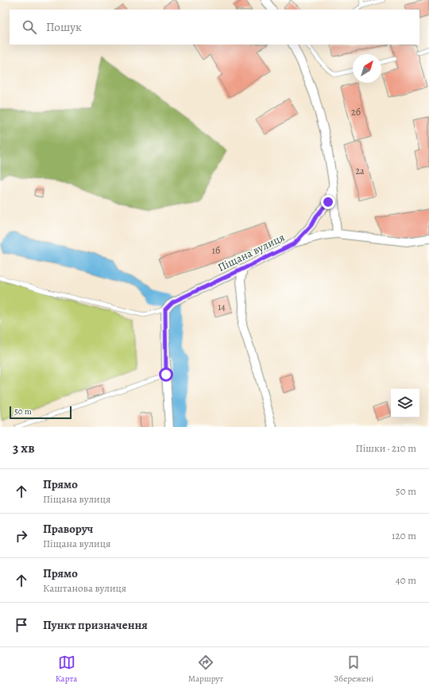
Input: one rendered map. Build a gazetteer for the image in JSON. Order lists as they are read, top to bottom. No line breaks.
{"streets":{"street":["Піщана вулиця"]},"house_numbers":["2б","2а","1б","14"],"scale_bar":"50 m","north":"top right","page":{"search":"Пошук","scale":"50 m","heading":["3 хв","Пішки · 210 m"],"list":[["Прямо","Піщана вулиця","50 m"],["Праворуч","Піщана вулиця","120 m"],["Прямо","Каштанова вулиця","40 m"],"Пункт призначення"],"nav":["Карта","Маршрут","Збережені"]}}
